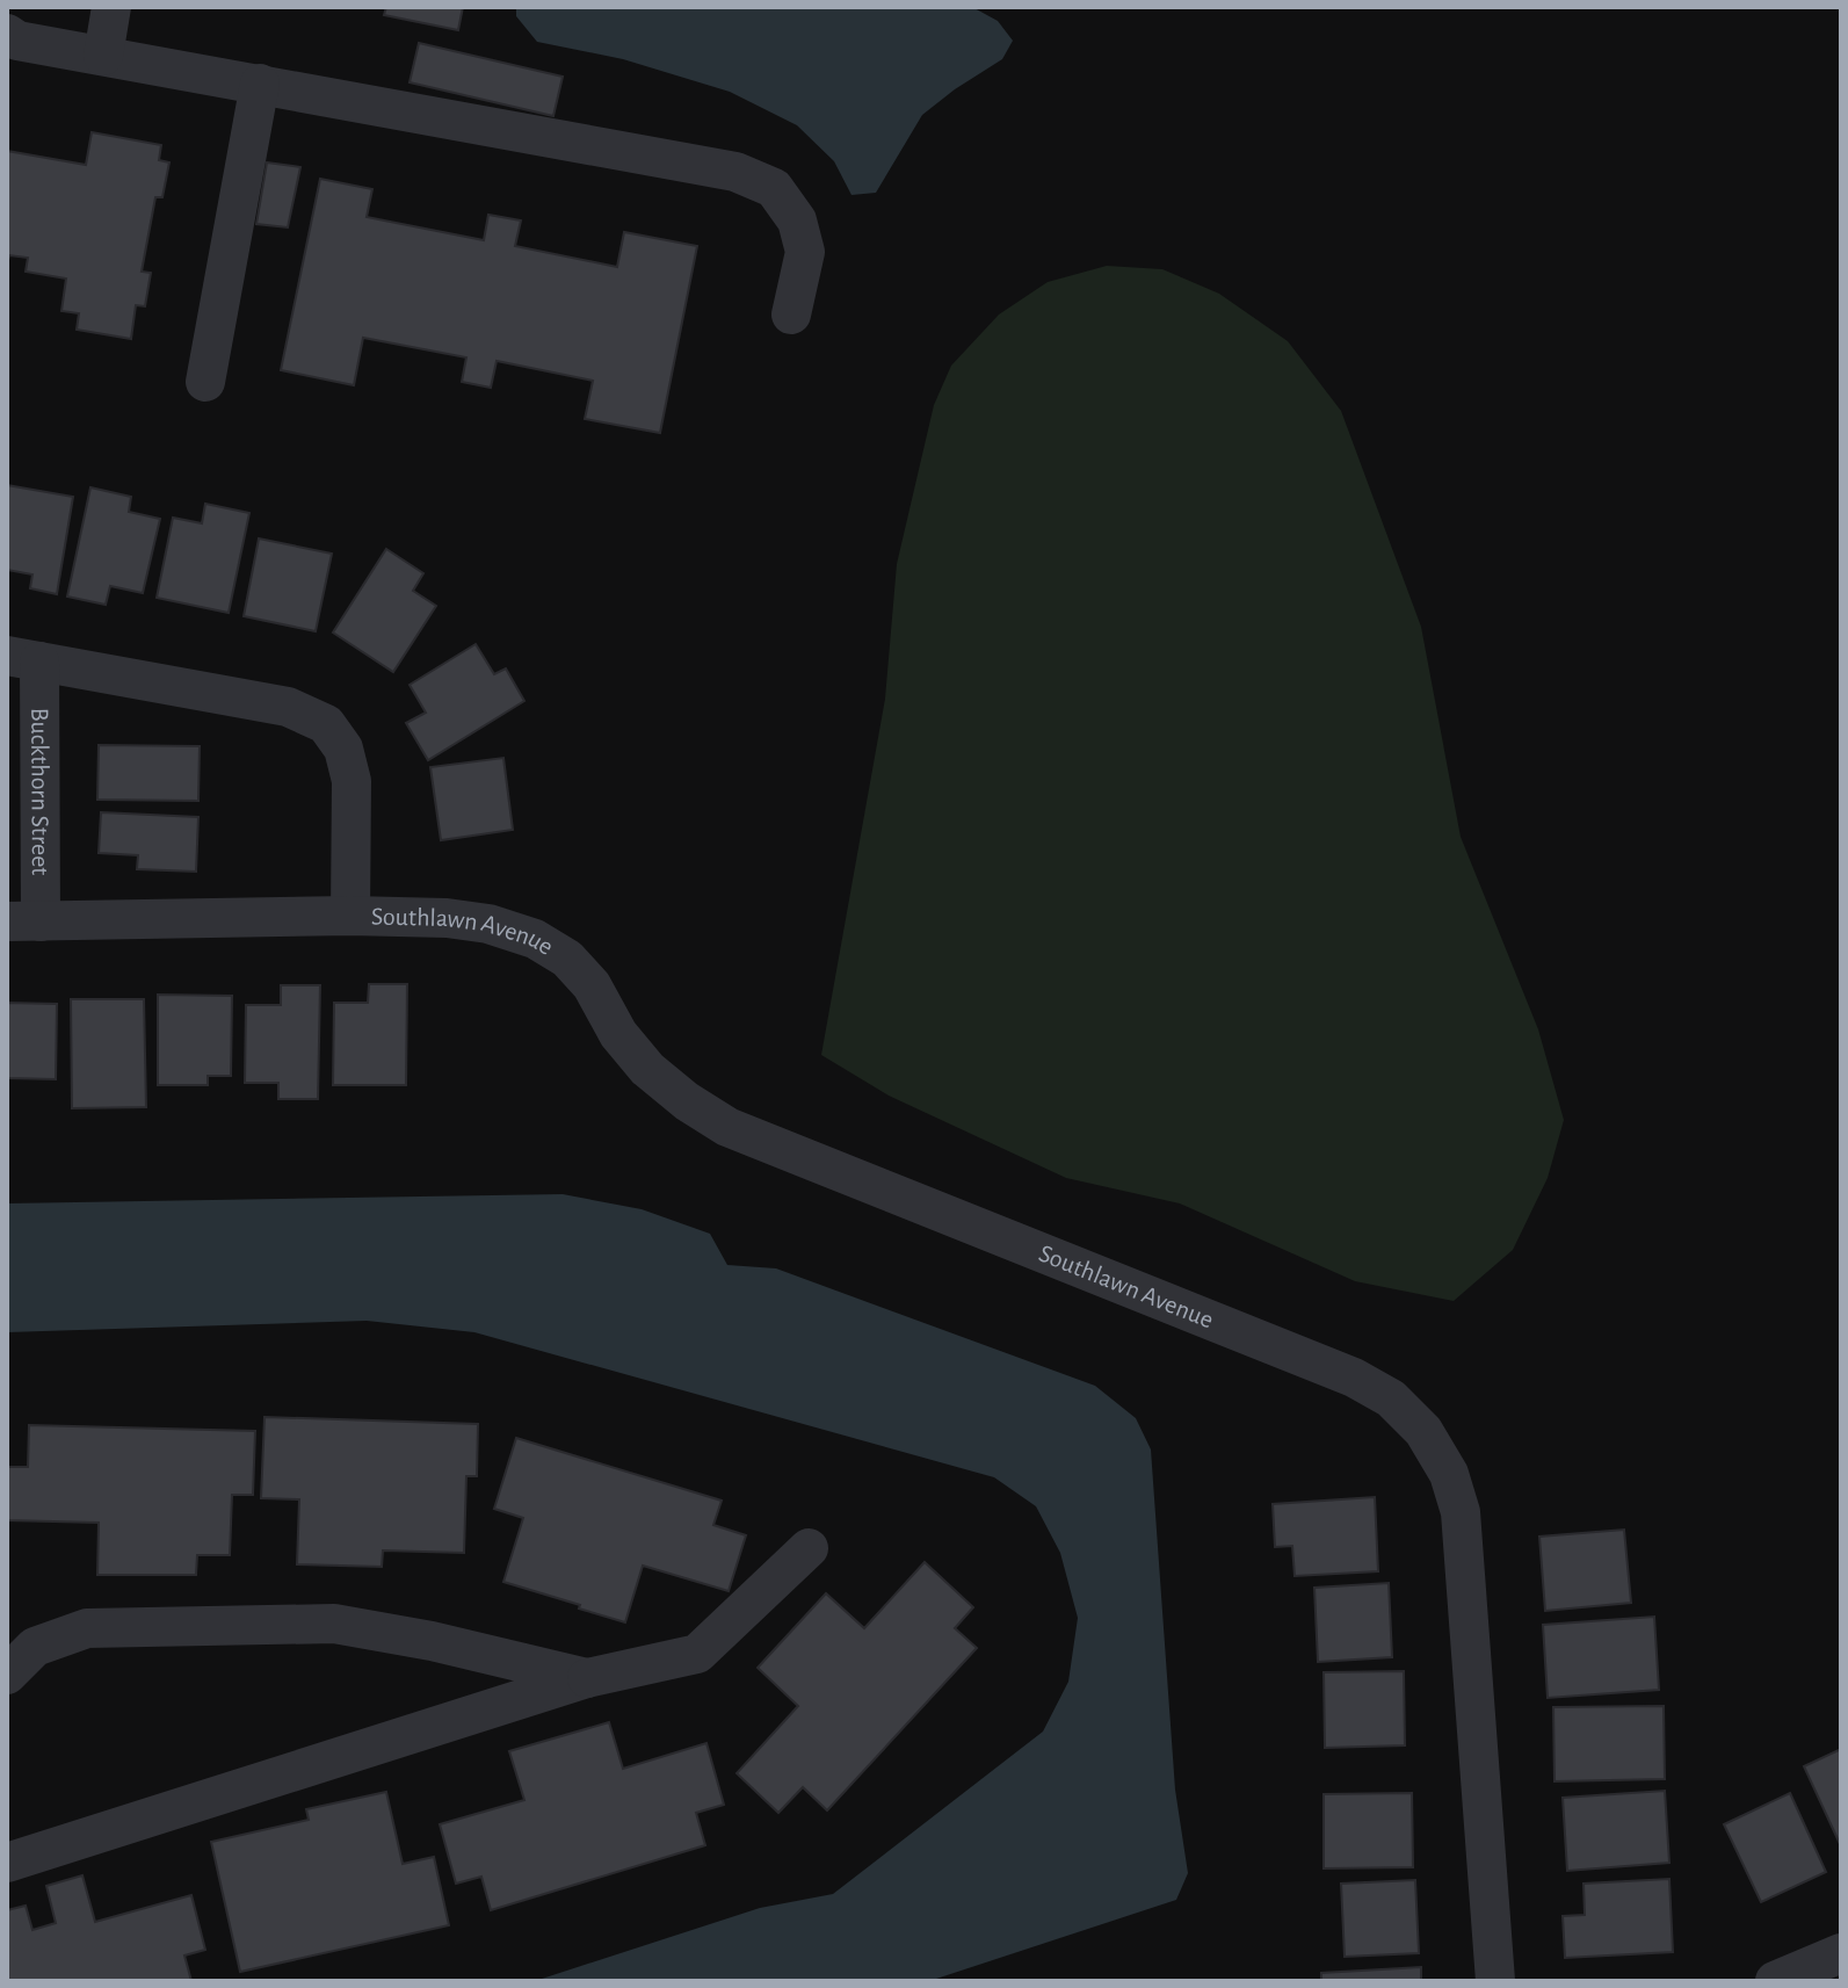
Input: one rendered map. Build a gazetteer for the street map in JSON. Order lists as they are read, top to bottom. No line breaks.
{"streets":{"street":["Buckthorn Street","Southlawn Avenue"]},"crossings":[["Buckthorn Street","Southlawn Avenue"]]}
